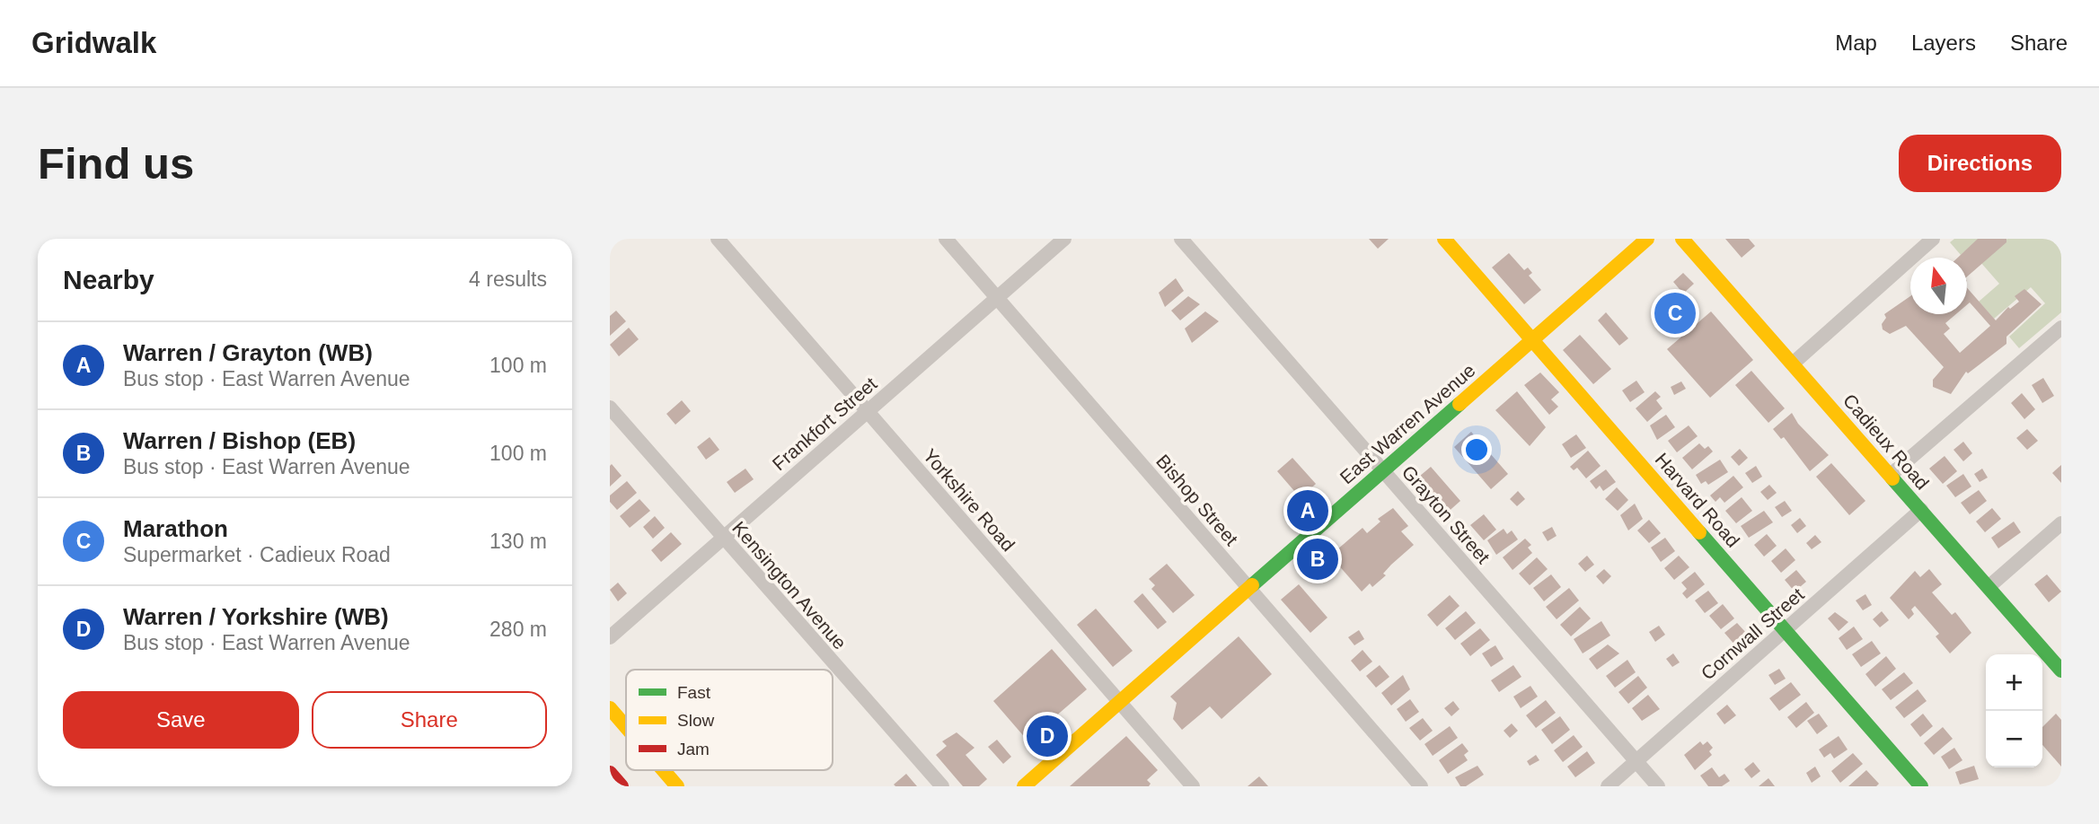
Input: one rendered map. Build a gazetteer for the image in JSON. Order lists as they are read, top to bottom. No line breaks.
{"streets":{"street":["Frankfort Street","East Warren Avenue","Cadieux Road","Yorkshire Road","Bishop Street","Harvard Road","Grayton Street","Kensington Avenue","Cornwall Street"]},"crossings":[["Frankfort Street","Yorkshire Road"],["Frankfort Street","Bishop Street"],["Frankfort Street","Kensington Avenue"],["East Warren Avenue","Yorkshire Road"],["East Warren Avenue","Bishop Street"],["East Warren Avenue","Harvard Road"],["East Warren Avenue","Grayton Street"],["Cadieux Road","Cornwall Street"],["Harvard Road","Cornwall Street"],["Grayton Street","Cornwall Street"]],"legend":["Fast","Slow","Jam"],"north":"top","page":{"header":"Gridwalk","nav":["Map","Layers","Share"],"buttons":["Directions",["Save","Share"]],"title":"Find us","heading":["Nearby","4 results"],"pins":["C","A","B","D"],"list":[{"mark":"A","name":"Warren / Grayton (WB)","note":"Bus stop · East Warren Avenue","value":"100 m"},{"mark":"B","name":"Warren / Bishop (EB)","note":"Bus stop · East Warren Avenue","value":"100 m"},{"mark":"C","name":"Marathon","note":"Supermarket · Cadieux Road","value":"130 m"},{"mark":"D","name":"Warren / Yorkshire (WB)","note":"Bus stop · East Warren Avenue","value":"280 m"}],"map_buttons":["+","−"]}}
